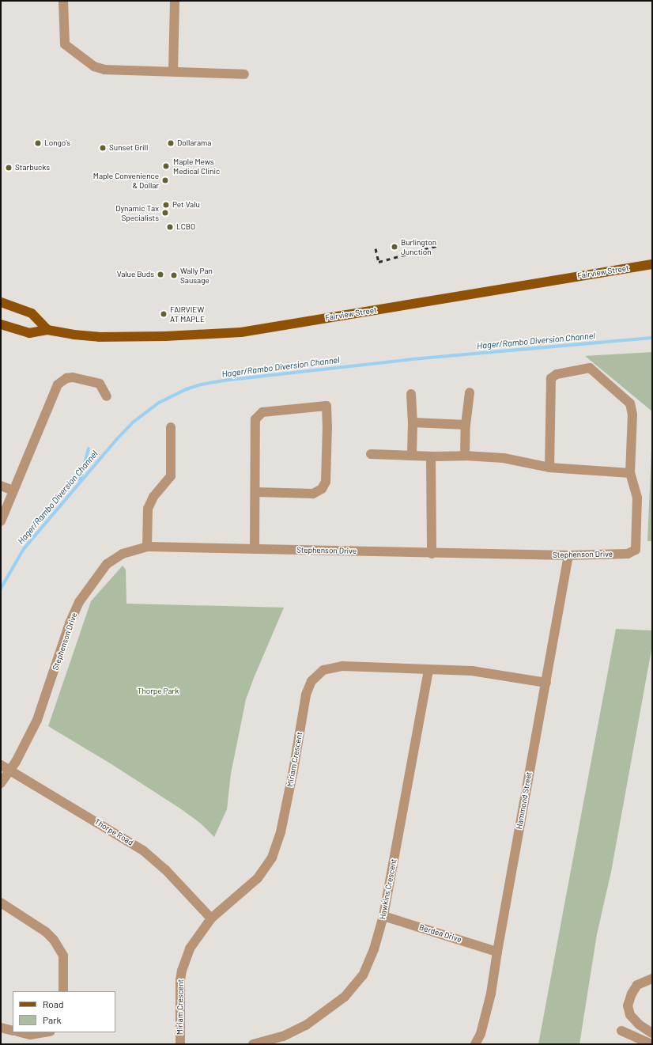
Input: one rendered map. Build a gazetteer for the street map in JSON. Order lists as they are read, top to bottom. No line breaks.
{"streets":{"main road":["Fairview Street"],"street":["Stephenson Drive","Miriam Crescent","Hammond Street","Thorpe Road","Hawkins Crescent","Berdea Drive"]},"crossings":[["Stephenson Drive","Hammond Street"],["Stephenson Drive","Thorpe Road"],["Miriam Crescent","Hammond Street"],["Miriam Crescent","Thorpe Road"],["Miriam Crescent","Hawkins Crescent"],["Hammond Street","Berdea Drive"],["Hawkins Crescent","Berdea Drive"]],"water":["Hager/Rambo Diversion Channel"],"parks":["Thorpe Park"],"places":["Longo's","Dollarama","Sunset Grill","Maple Mews Medical Clinic","Starbucks","Maple Convenience & Dollar","Pet Valu","Dynamic Tax Specialists","LCBO","Burlington Junction","Value Buds","Wally Pan Sausage","FAIRVIEW AT MAPLE"],"legend":["Road","Park"]}
